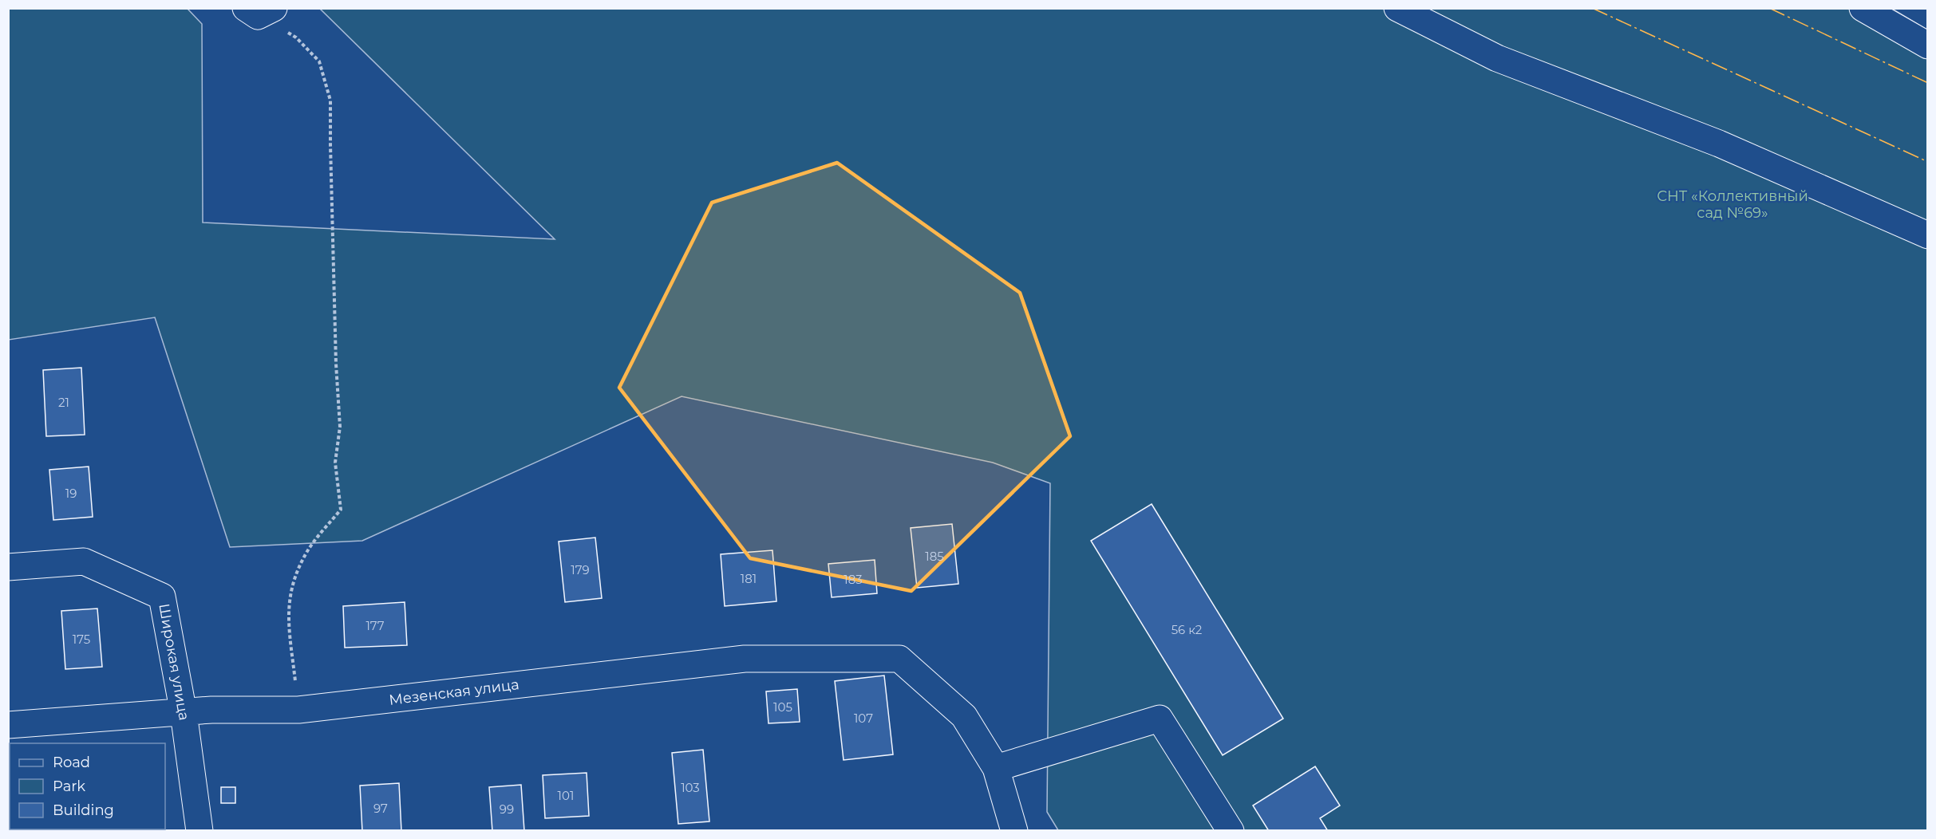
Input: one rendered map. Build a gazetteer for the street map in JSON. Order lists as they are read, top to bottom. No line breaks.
{"streets":{"street":["Широкая улица","Мезенская улица"]},"crossings":[["Широкая улица","Мезенская улица"]],"parks":["СНТ «Коллективный сад №69»"],"house_numbers":["21","19","185","179","181","183","177","56 к2","175","105","107","103","101","97","99"],"legend":["Road","Park","Building"]}
